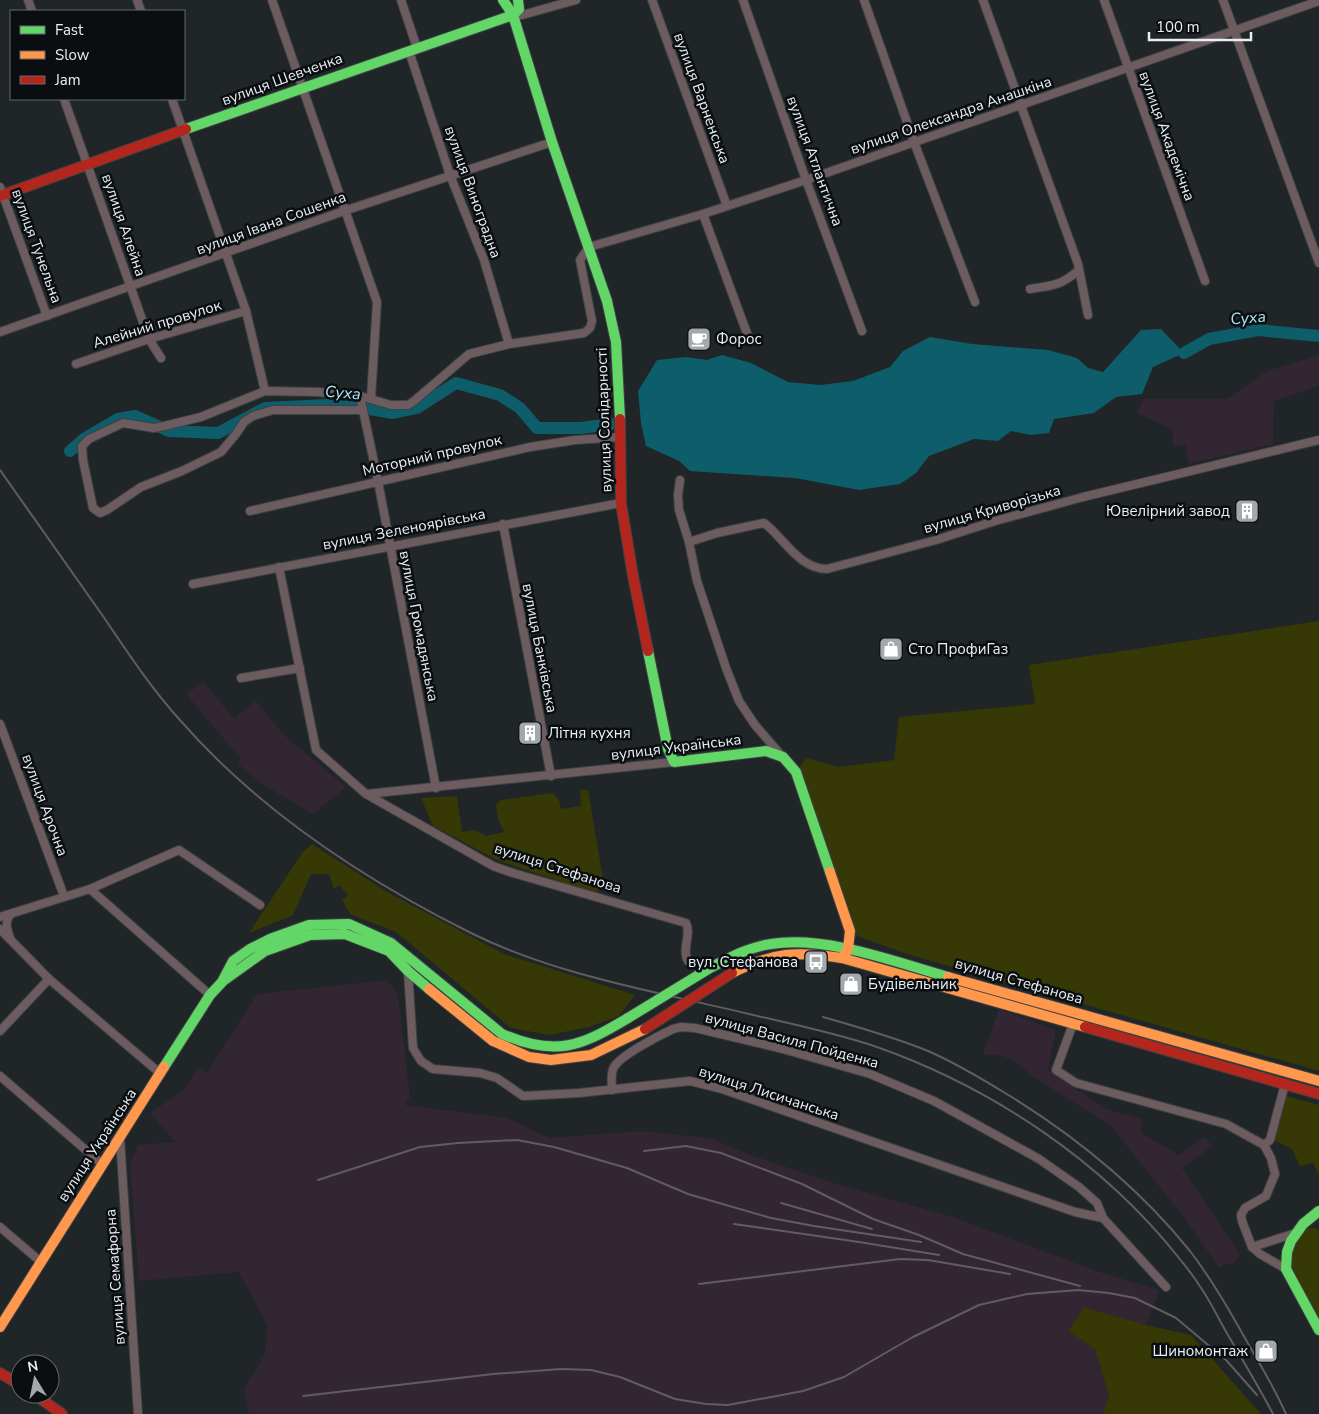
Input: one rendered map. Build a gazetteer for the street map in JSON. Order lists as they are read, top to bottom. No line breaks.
{"streets":{"main road":["вулиця Шевченка","вулиця Солідарності","вулиця Українська","вулиця Стефанова"],"street":["вулиця Варненська","вулиця Олександра Анашкіна","вулиця Академічна","вулиця Атлантична","вулиця Виноградна","вулиця Івана Сошенка","вулиця Алейна","вулиця Тунельна","Алейний провулок","Моторний провулок","вулиця Криворізька","вулиця Зеленоярівська","вулиця Громадянська","вулиця Банківська","вулиця Арочна","вулиця Василя Пойденка","вулиця Лисичанська","вулиця Семафорна"]},"crossings":[["вулиця Шевченка","вулиця Виноградна"],["вулиця Шевченка","вулиця Алейна"],["вулиця Шевченка","вулиця Тунельна"],["вулиця Шевченка","вулиця Солідарності"],["вулиця Варненська","вулиця Олександра Анашкіна"],["вулиця Олександра Анашкіна","вулиця Академічна"],["вулиця Олександра Анашкіна","вулиця Атлантична"],["вулиця Олександра Анашкіна","вулиця Солідарності"],["вулиця Виноградна","вулиця Івана Сошенка"],["вулиця Івана Сошенка","вулиця Алейна"],["вулиця Івана Сошенка","вулиця Тунельна"],["вулиця Івана Сошенка","вулиця Солідарності"],["вулиця Алейна","Алейний провулок"],["вулиця Солідарності","Моторний провулок"],["вулиця Солідарності","вулиця Зеленоярівська"],["вулиця Солідарності","вулиця Українська"],["Моторний провулок","вулиця Громадянська"],["вулиця Зеленоярівська","вулиця Громадянська"],["вулиця Зеленоярівська","вулиця Банківська"],["вулиця Громадянська","вулиця Українська"],["вулиця Банківська","вулиця Українська"],["вулиця Українська","вулиця Стефанова"],["вулиця Українська","вулиця Лисичанська"],["вулиця Українська","вулиця Семафорна"],["вулиця Василя Пойденка","вулиця Лисичанська"]],"water":["Суха"],"places":{"cafe":["Форос"],"building":["Ювелірний завод","Літня кухня"],"shop":["Сто ПрофиГаз","Будівельник","Шиномонтаж"],"bus stop":["вул. Стефанова"]},"legend":["Fast","Slow","Jam"],"scale_bar":"100 m","north":"top"}
